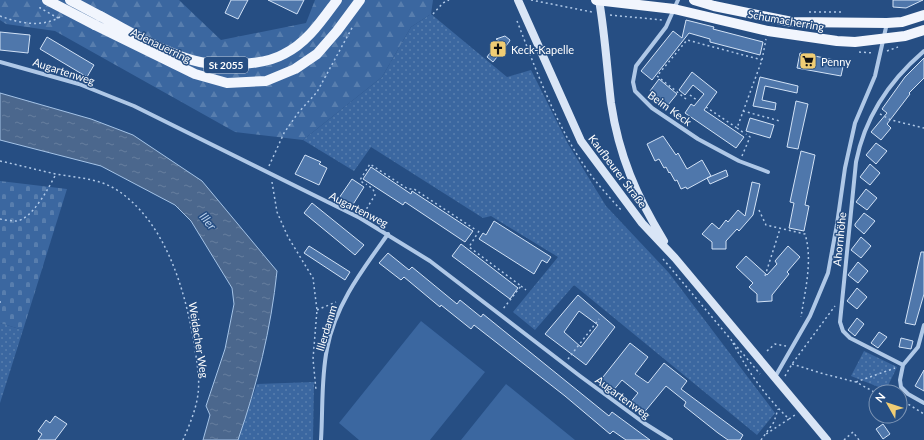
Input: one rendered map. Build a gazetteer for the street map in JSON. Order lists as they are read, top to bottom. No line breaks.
{"streets":{"main road":["Schumacherring","Adenauerring","St 2055"],"street":["Augartenweg","Beim Keck","Kaufbeurer Straße","Ahornhöhe","Illerdamm"],"path":["Weidacher Weg"]},"crossings":[["Schumacherring","Beim Keck"],["Schumacherring","Kaufbeurer Straße"],["Augartenweg","Illerdamm"]],"water":["Iller"],"places":{"church":["Keck-Kapelle"],"supermarket":["Penny"]},"north":"top left"}
